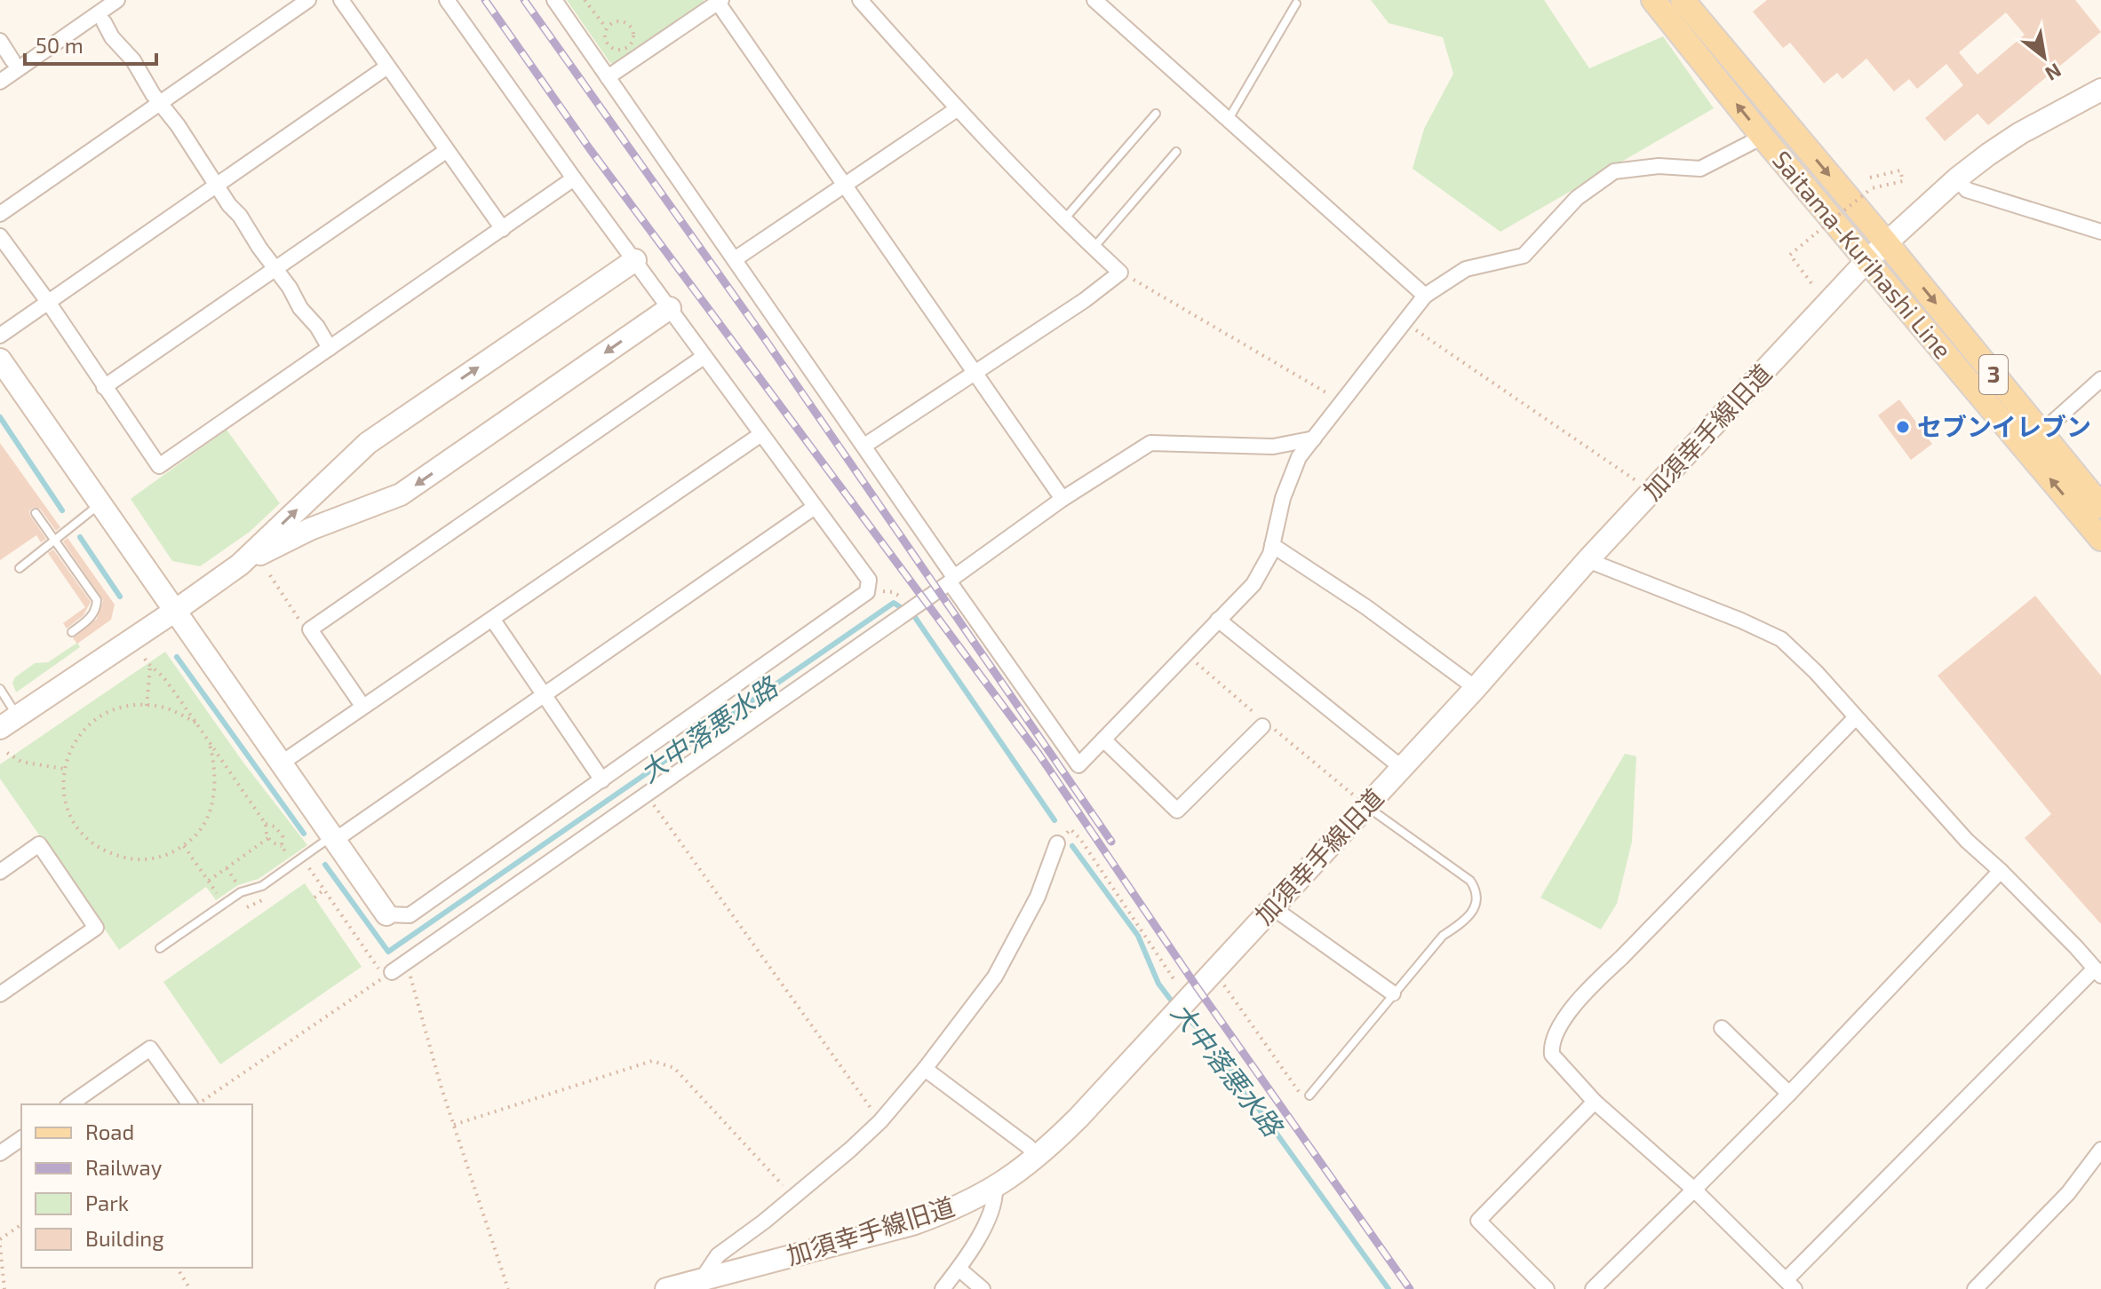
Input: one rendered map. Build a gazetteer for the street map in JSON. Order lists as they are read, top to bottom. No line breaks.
{"streets":{"main road":["Saitama-Kurihashi Line","3"],"street":["加須幸手線旧道"]},"crossings":[["Saitama-Kurihashi Line","加須幸手線旧道"]],"water":["大中落悪水路"],"places":["セブンイレブン"],"legend":["Road","Railway","Park","Building"],"scale_bar":"50 m","north":"bottom right"}
